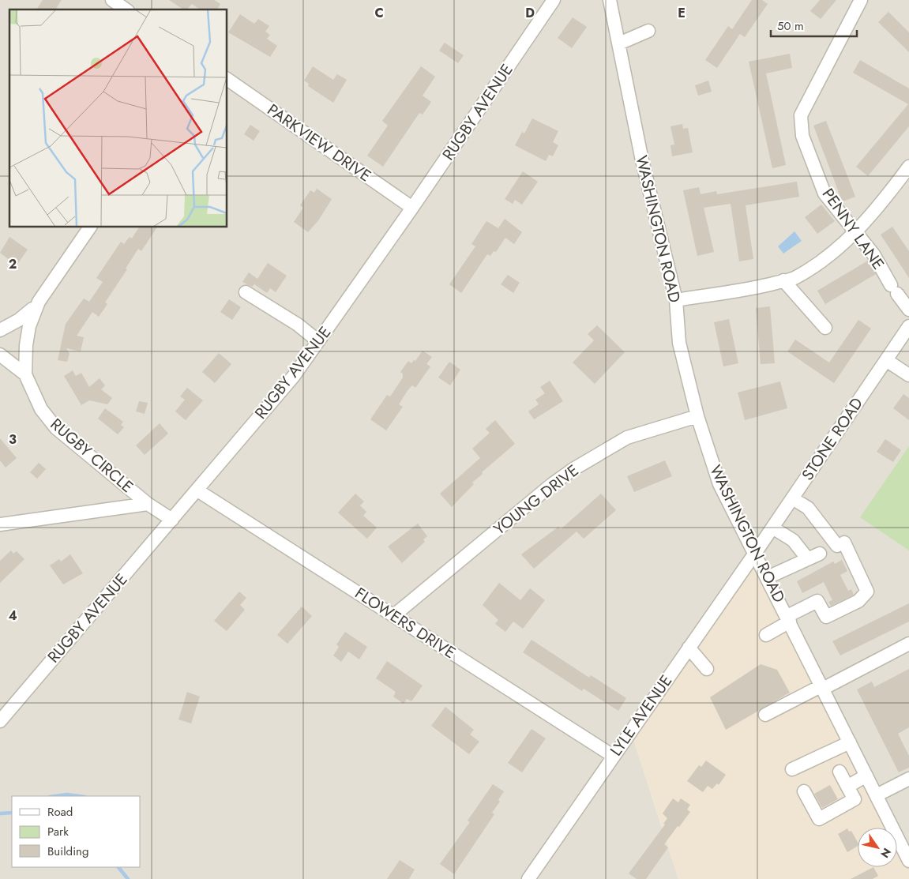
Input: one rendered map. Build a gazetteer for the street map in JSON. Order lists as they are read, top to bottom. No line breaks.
{"streets":{"street":["RUGBY AVENUE","PARKVIEW DRIVE","WASHINGTON ROAD","PENNY LANE","STONE ROAD","RUGBY CIRCLE","YOUNG DRIVE","FLOWERS DRIVE","LYLE AVENUE"]},"crossings":[["RUGBY AVENUE","PARKVIEW DRIVE"],["RUGBY AVENUE","RUGBY CIRCLE"],["RUGBY AVENUE","FLOWERS DRIVE"],["WASHINGTON ROAD","STONE ROAD"],["WASHINGTON ROAD","YOUNG DRIVE"],["WASHINGTON ROAD","LYLE AVENUE"],["STONE ROAD","LYLE AVENUE"],["YOUNG DRIVE","FLOWERS DRIVE"],["FLOWERS DRIVE","LYLE AVENUE"]],"legend":["Road","Park","Building"],"scale_bar":"50 m","north":"bottom right","grid":{"columns":["C","D","E"],"rows":["2","3","4"]}}
